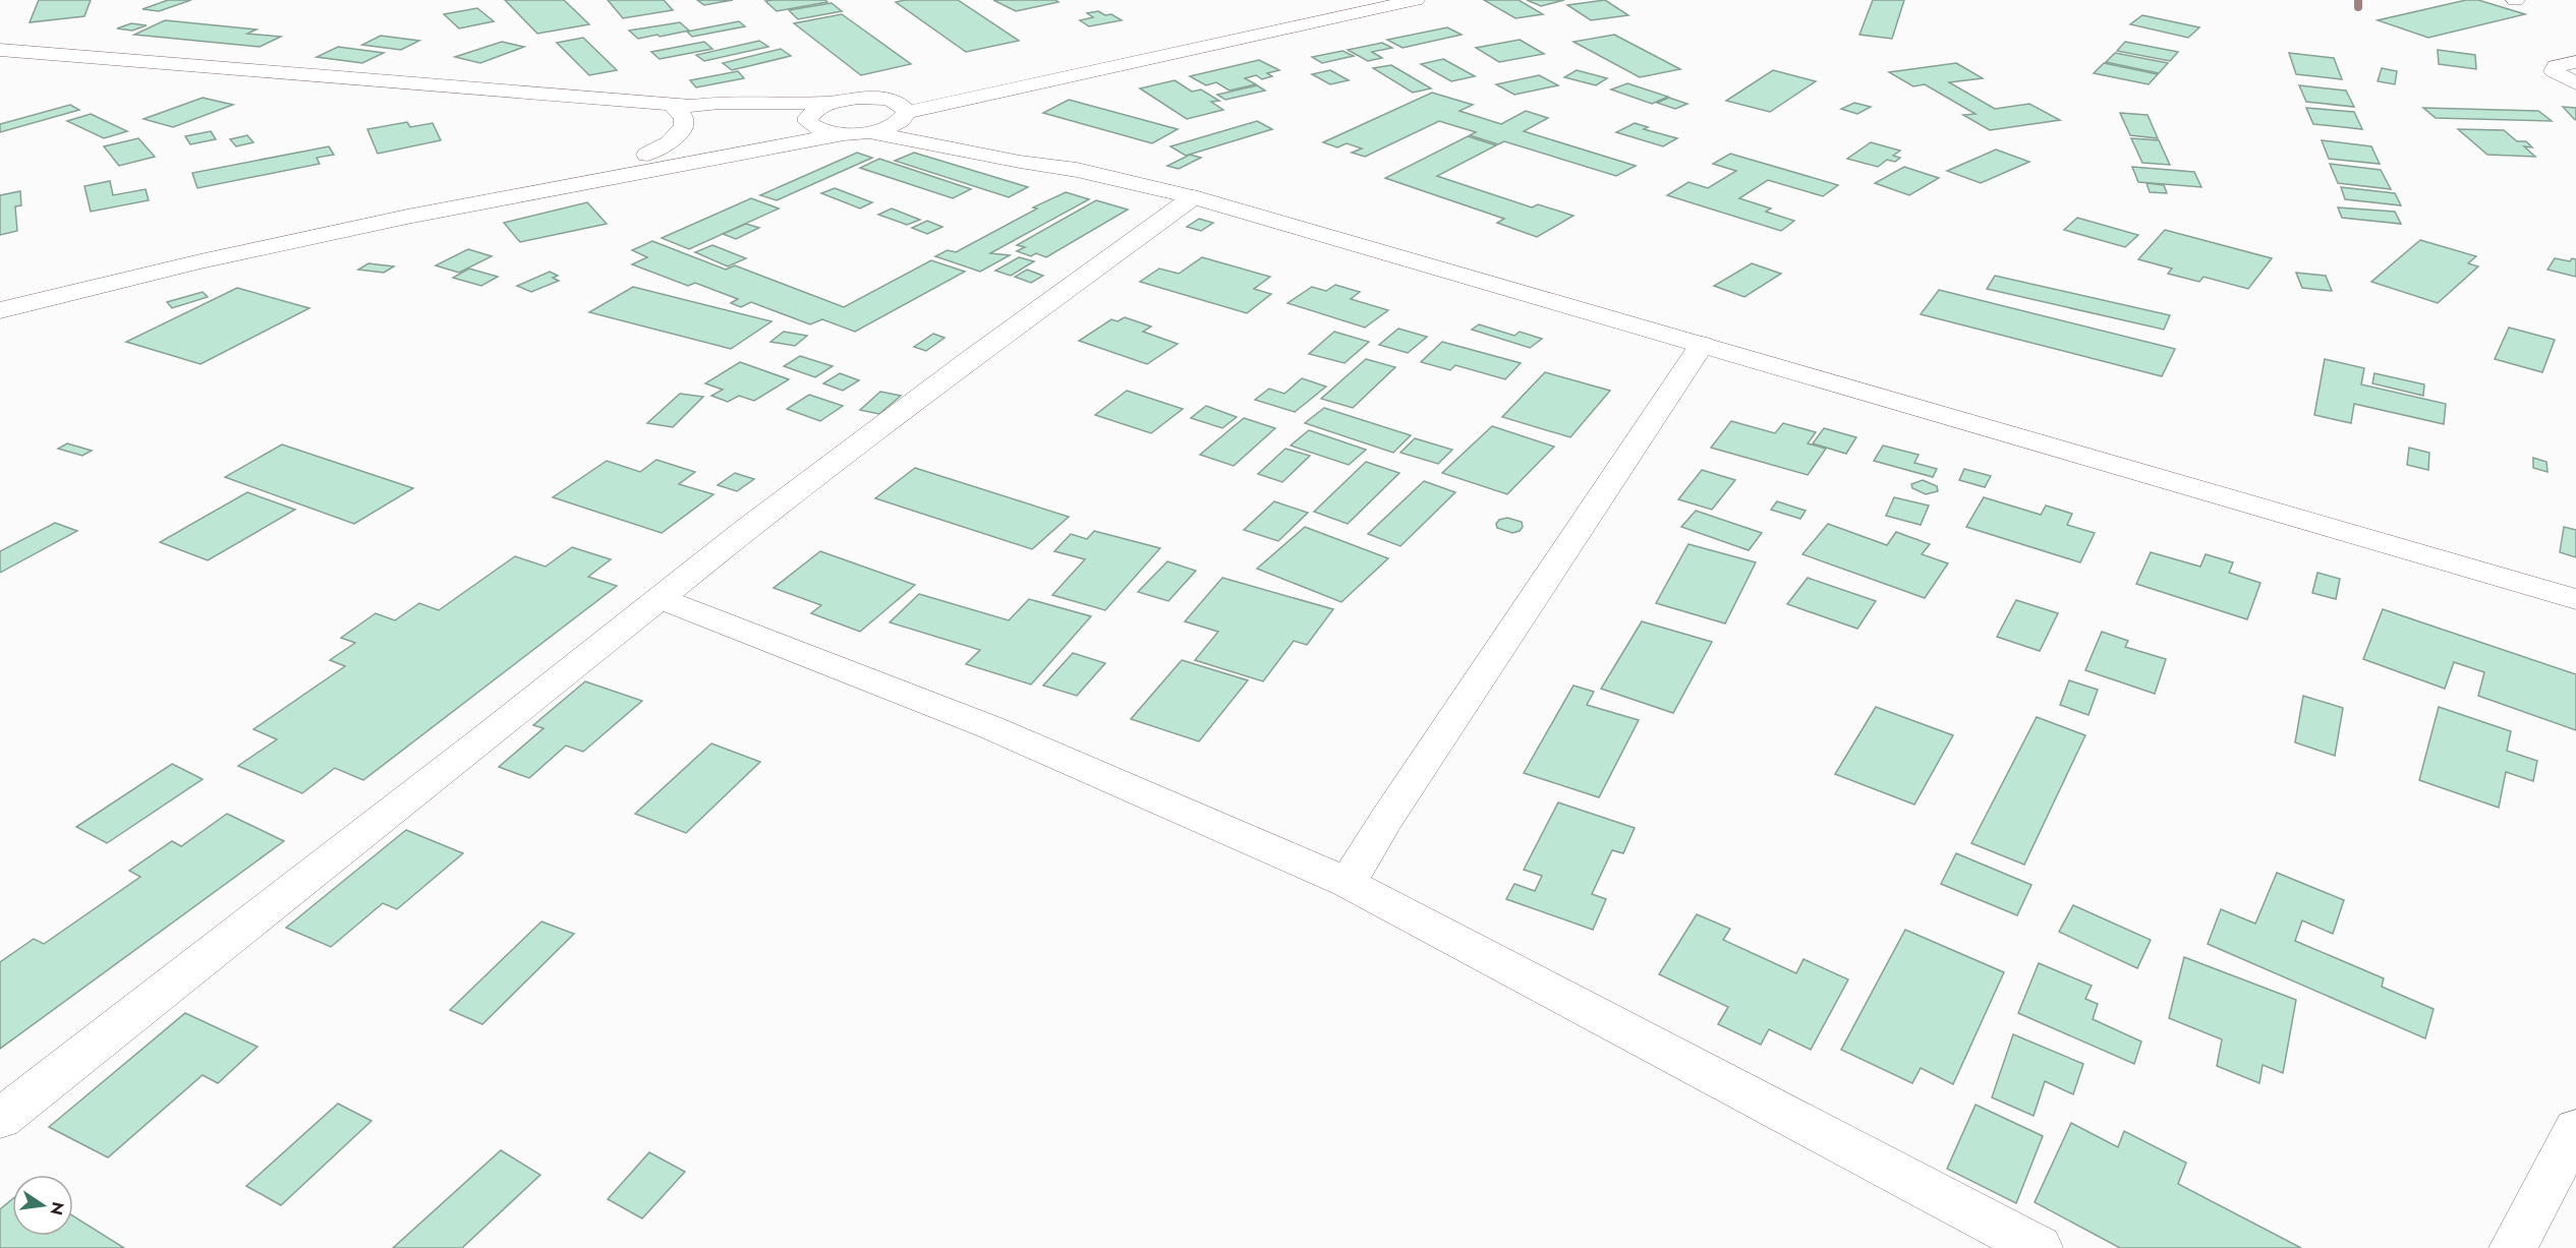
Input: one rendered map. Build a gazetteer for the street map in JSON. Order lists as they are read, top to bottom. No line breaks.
{"north":"right"}
